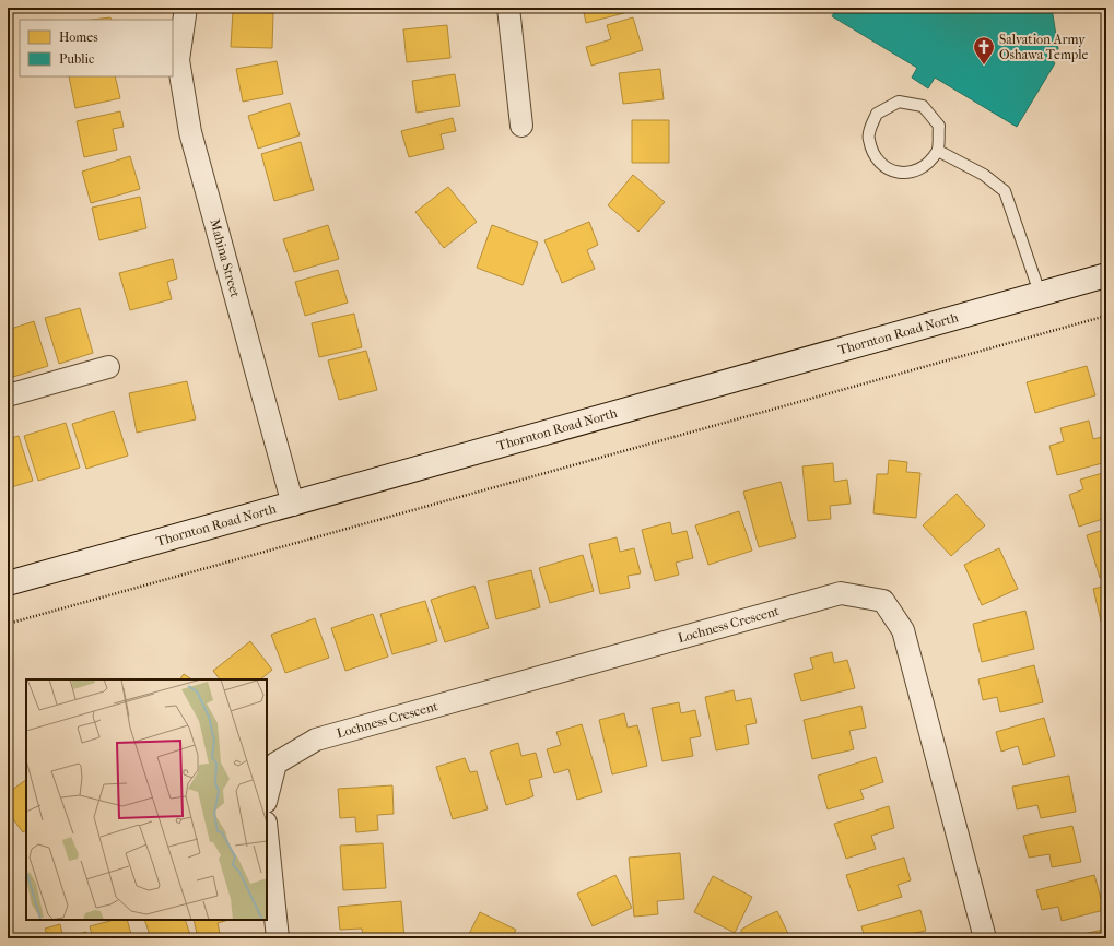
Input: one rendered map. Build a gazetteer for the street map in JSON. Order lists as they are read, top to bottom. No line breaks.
{"streets":{"main road":["Thornton Road North"],"street":["Mahina Street","Lochness Crescent"]},"crossings":[["Mahina Street","Thornton Road North"]],"places":{"church":["Salvation Army Oshawa Temple"]},"legend":["Homes","Public"]}
